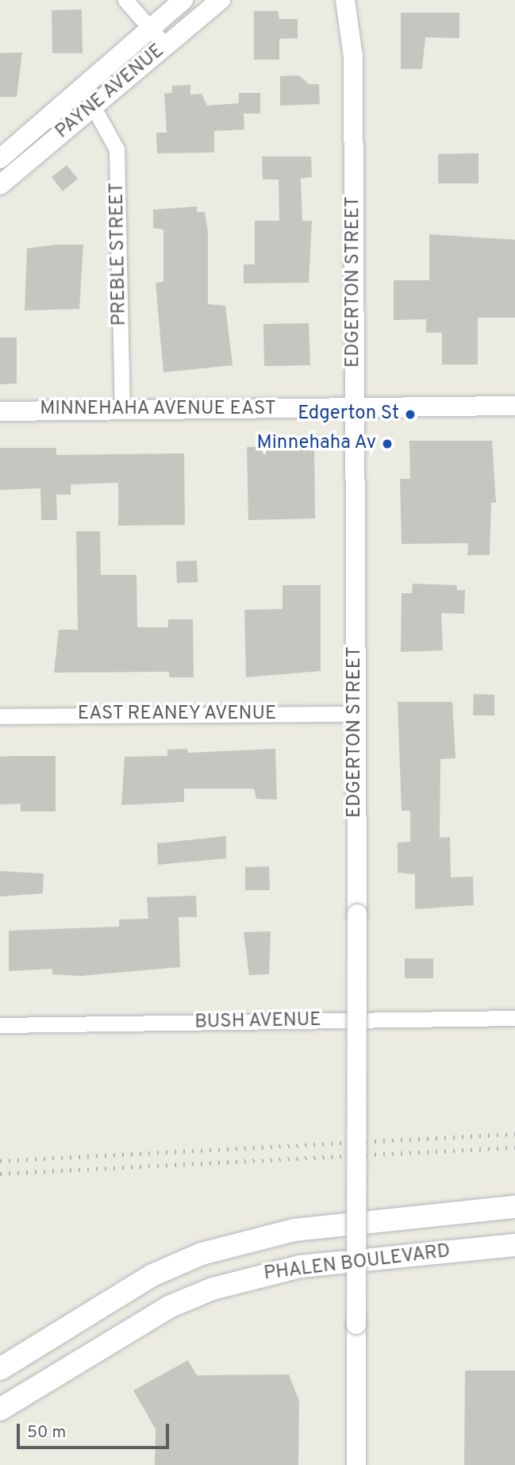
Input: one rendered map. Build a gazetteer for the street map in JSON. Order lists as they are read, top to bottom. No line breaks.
{"streets":{"main road":["PHALEN BOULEVARD"],"street":["PAYNE AVENUE","PREBLE STREET","EDGERTON STREET","MINNEHAHA AVENUE EAST","EAST REANEY AVENUE","BUSH AVENUE"]},"crossings":[["PAYNE AVENUE","PREBLE STREET"],["PREBLE STREET","MINNEHAHA AVENUE EAST"],["EDGERTON STREET","MINNEHAHA AVENUE EAST"],["EDGERTON STREET","EAST REANEY AVENUE"]],"places":["Edgerton St","Minnehaha Av"],"scale_bar":"50 m"}
